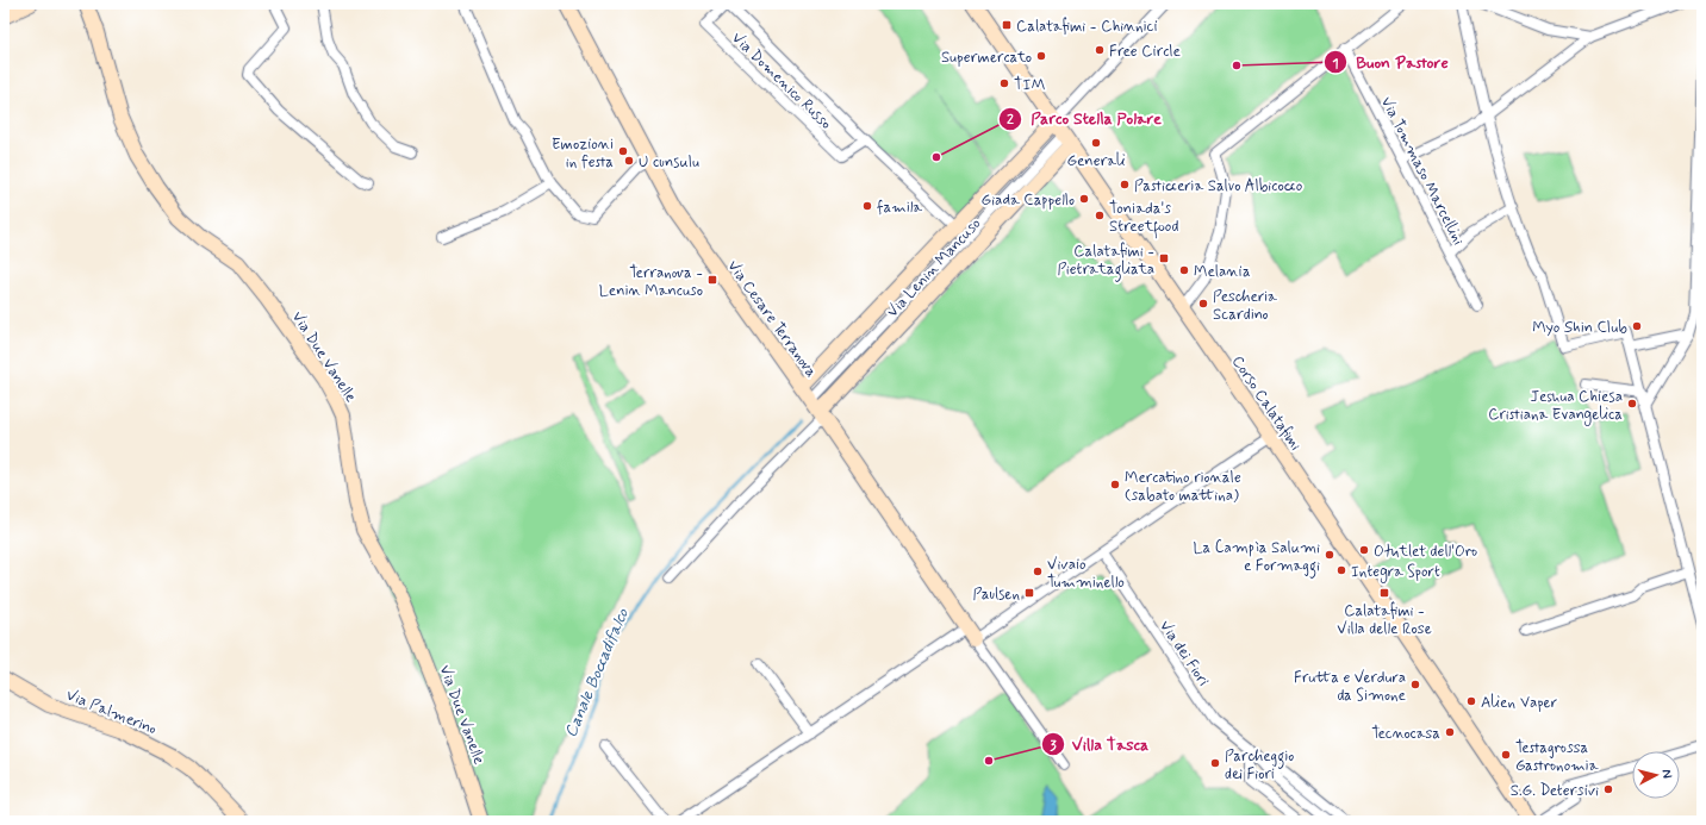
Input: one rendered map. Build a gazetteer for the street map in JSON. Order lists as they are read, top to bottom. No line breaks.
{"streets":{"street":["Via Domenico Russo","Via Tommaso Marcellini","Via Lenin Mancuso","Via Cesare Terranova","Via Due Vanelle","Corso Calatafimi","Via dei Fiori","Via Palmerino"]},"crossings":[["Via Domenico Russo","Via Lenin Mancuso"],["Via Lenin Mancuso","Via Cesare Terranova"],["Via Lenin Mancuso","Corso Calatafimi"]],"water":["Canale Boccadifalco"],"places":{"transit":["Calatafimi - Chinnici","Calatafimi - Pietratagliata","Terranova - Lenin Mancuso","Paulsen","Calatafimi - Villa delle Rose"],"other":["Free Circle","Supermercato","Buon Pastore","TIM","Generali","Emozioni in festa","Parco Stella Polare","U cunsulu","Pasticceria Salvo Albicocco","Giada Cappello","famila","Toniada's Streetfood","Melania","Pescheria Scardino","Myo Shin Club","Jeshua Chiesa Cristiana Evangelica","Mercatino rionale (sabato mattina)","Otutlet dell'Oro","La Campìa Salumi e Formaggi","Integra Sport","Vivaio Tumminello","Frutta e Verdura da Simone","Alien Vaper","Tecnocasa","Testagrossa Gastronomia","Villa Tasca","Parcheggio dei Fiori","S.G. Detersivi"]},"north":"right"}
